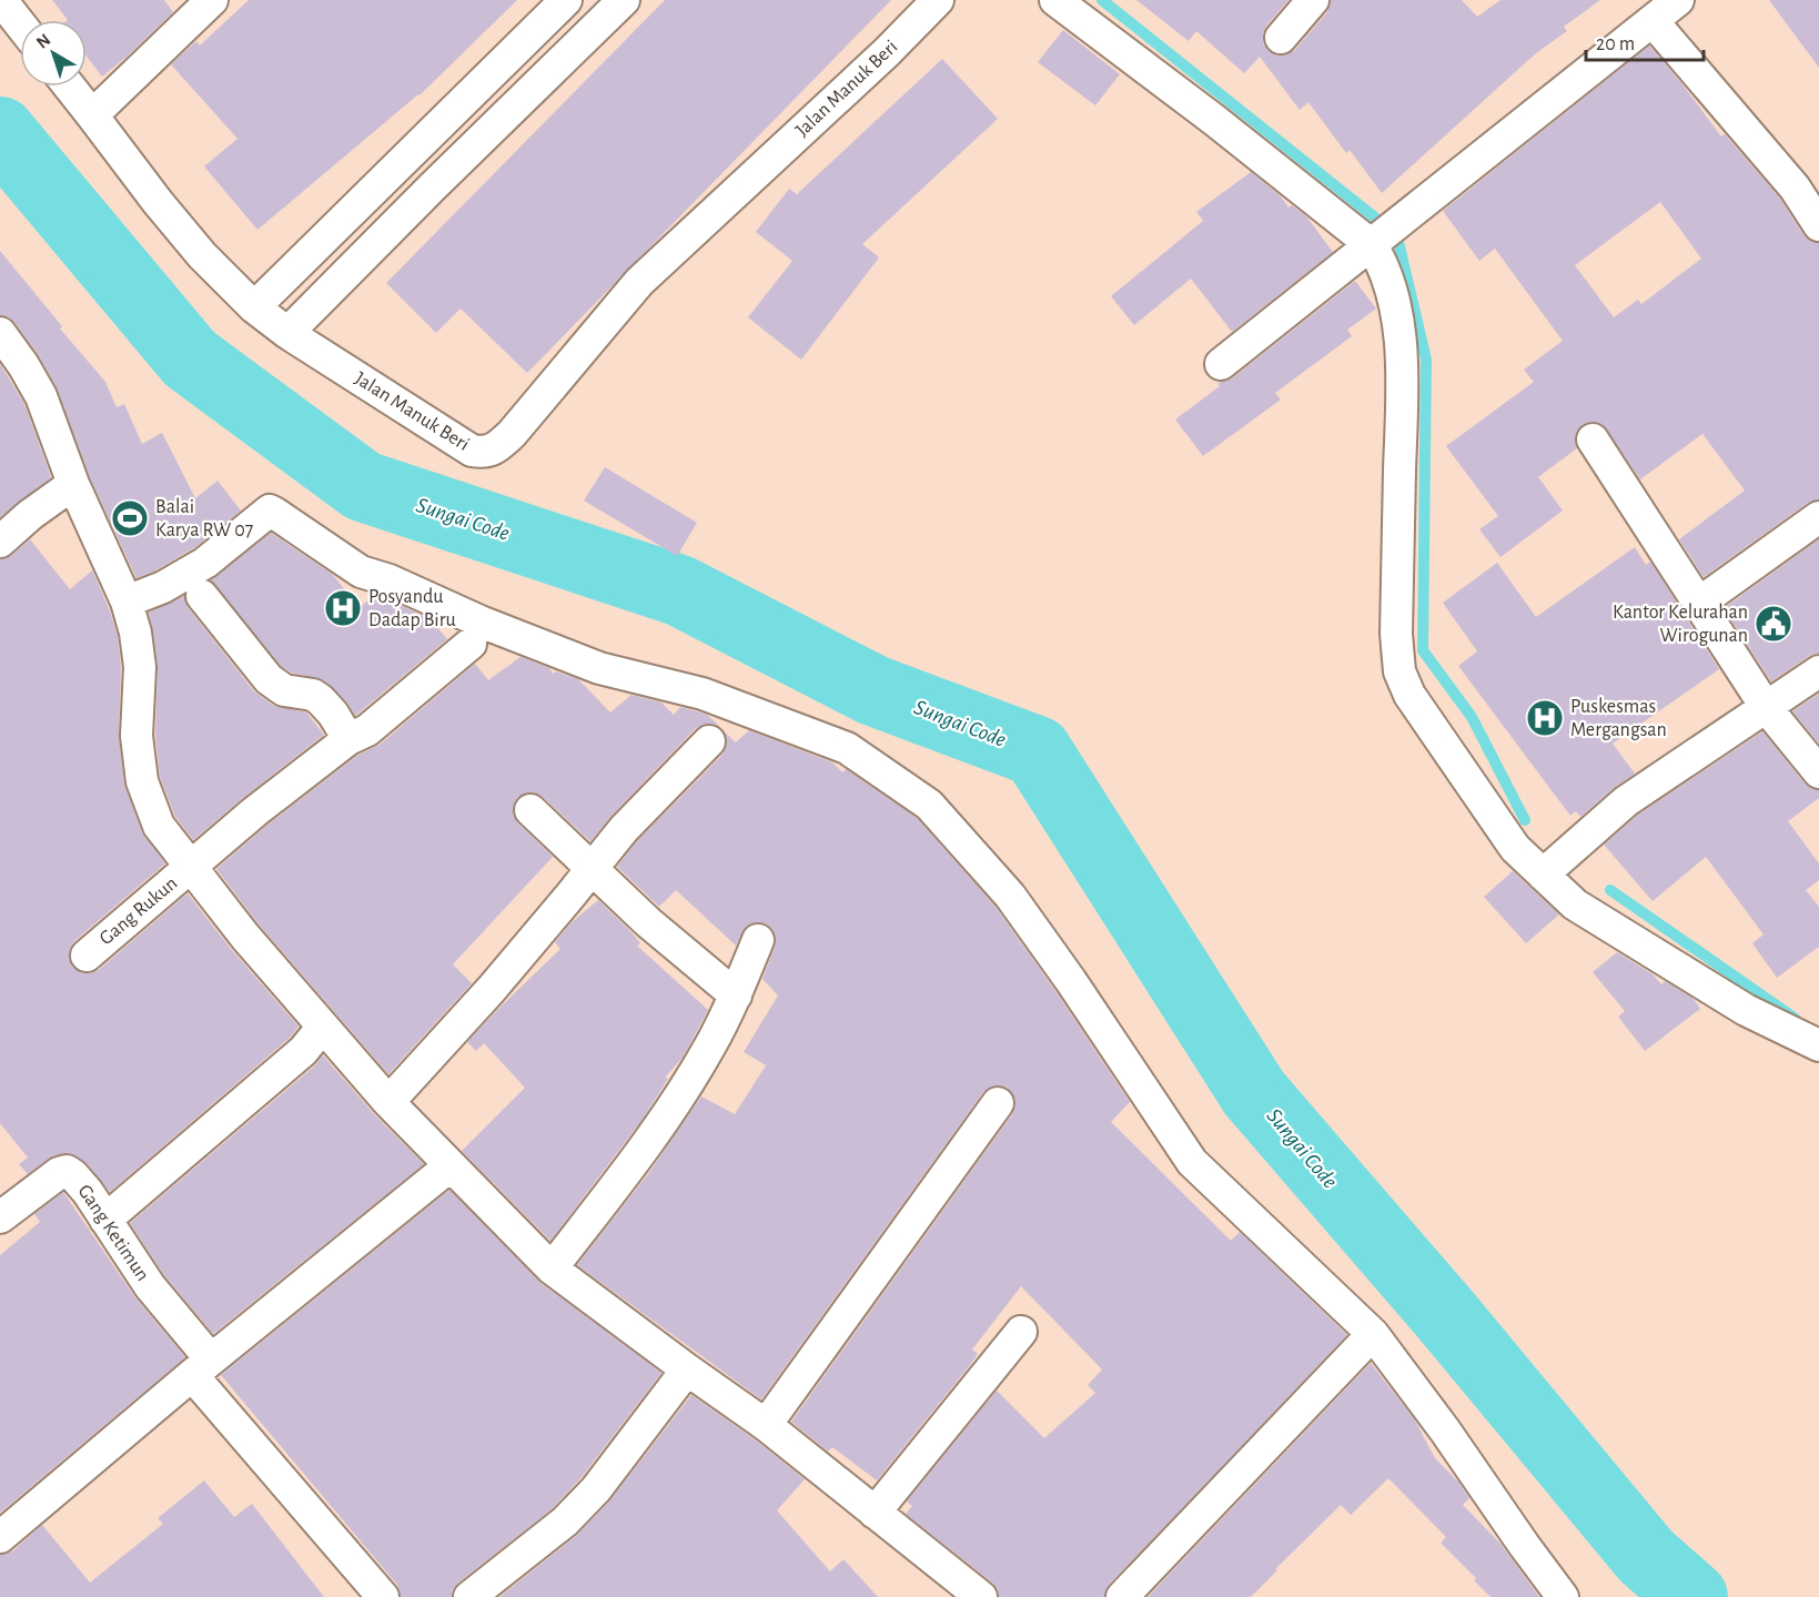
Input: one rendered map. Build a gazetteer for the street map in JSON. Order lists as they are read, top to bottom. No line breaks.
{"streets":{"street":["Jalan Manuk Beri","Gang Rukun","Gang Ketimun"]},"water":["Sungai Code"],"places":{"sports":["Balai Karya RW 07"],"hospital":["Posyandu Dadap Biru","Puskesmas Mergangsan"],"public building":["Kantor Kelurahan Wirogunan"]},"scale_bar":"20 m","north":"top left"}
